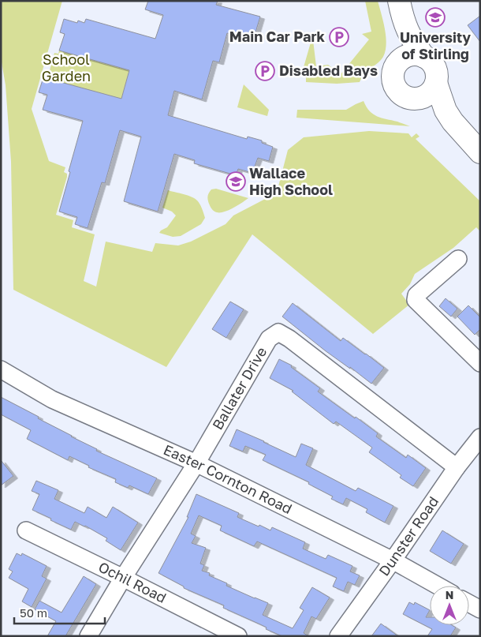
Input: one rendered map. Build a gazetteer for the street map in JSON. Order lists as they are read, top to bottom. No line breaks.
{"streets":{"street":["Ballater Drive","Easter Cornton Road","Dunster Road","Ochil Road"]},"crossings":[["Ballater Drive","Easter Cornton Road"],["Ballater Drive","Dunster Road"],["Ballater Drive","Ochil Road"],["Easter Cornton Road","Dunster Road"]],"parks":["School Garden"],"places":{"school or university":["University of Stirling","Wallace High School"],"parking":["Main Car Park","Disabled Bays"]},"scale_bar":"50 m","north":"top"}
